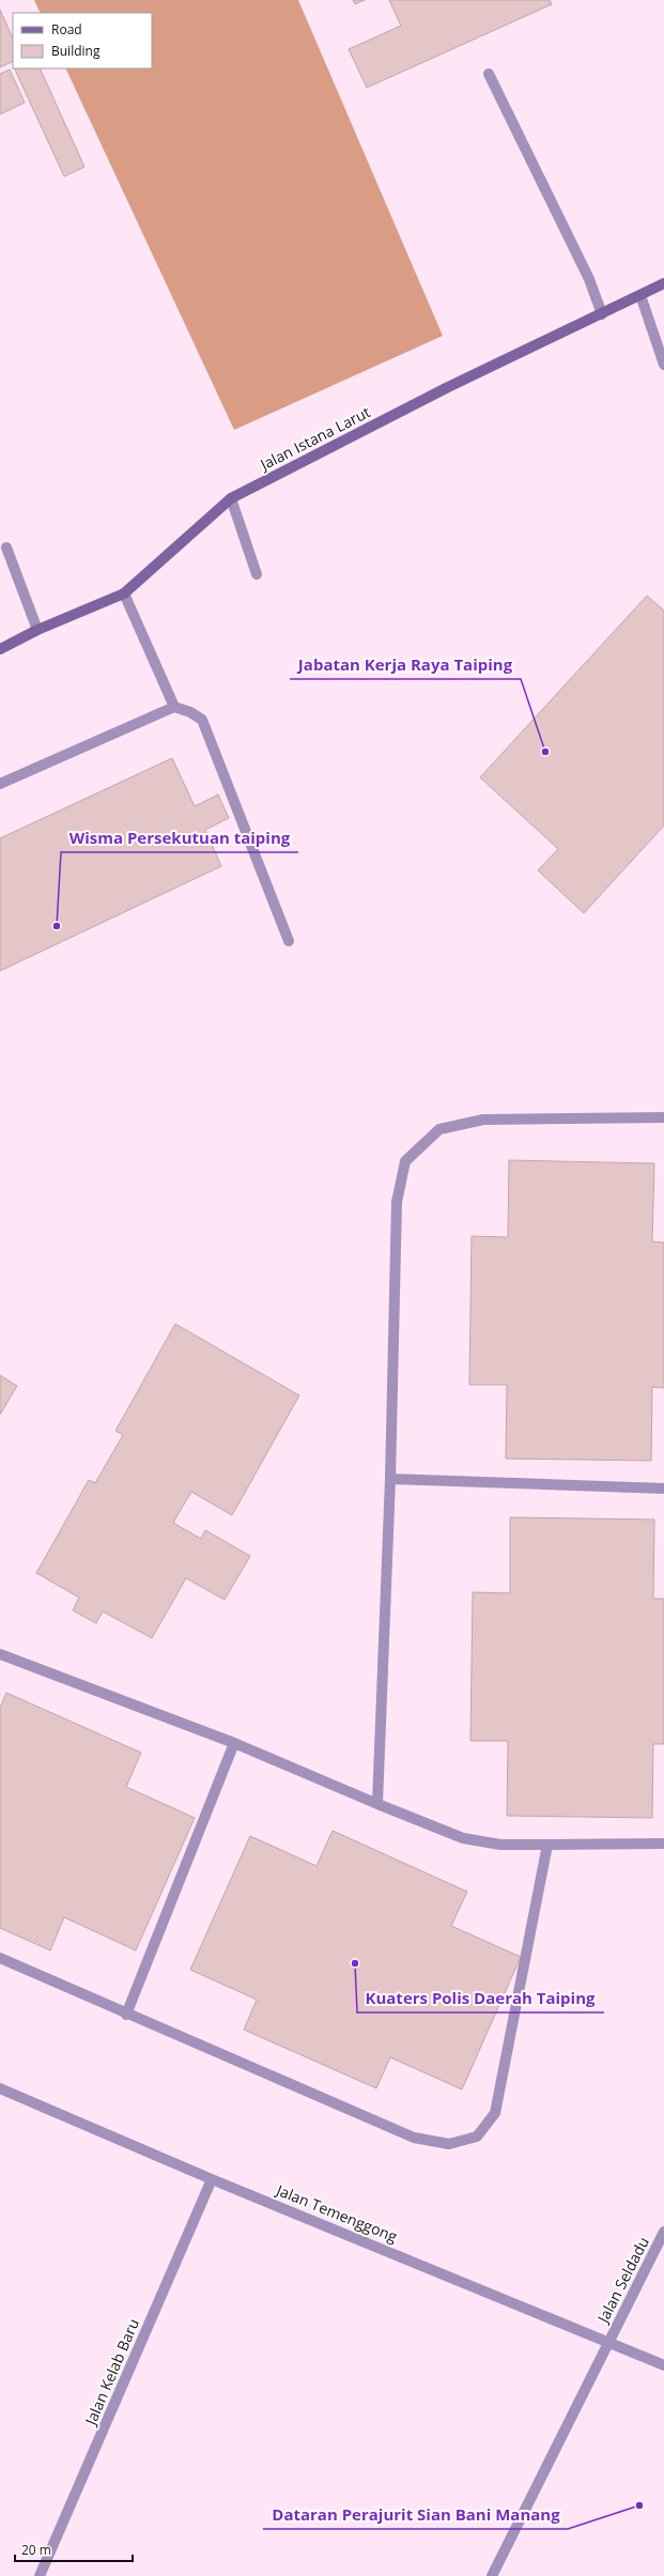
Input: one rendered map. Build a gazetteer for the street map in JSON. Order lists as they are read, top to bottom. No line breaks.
{"streets":{"main road":["Jalan Istana Larut"],"street":["Jalan Temenggong","Jalan Seldadu","Jalan Kelab Baru"]},"crossings":[["Jalan Temenggong","Jalan Seldadu"],["Jalan Temenggong","Jalan Kelab Baru"]],"places":["Jabatan Kerja Raya Taiping","Wisma Persekutuan taiping","Kuaters Polis Daerah Taiping","Dataran Perajurit Sian Bani Manang"],"legend":["Road","Building"],"scale_bar":"20 m"}
